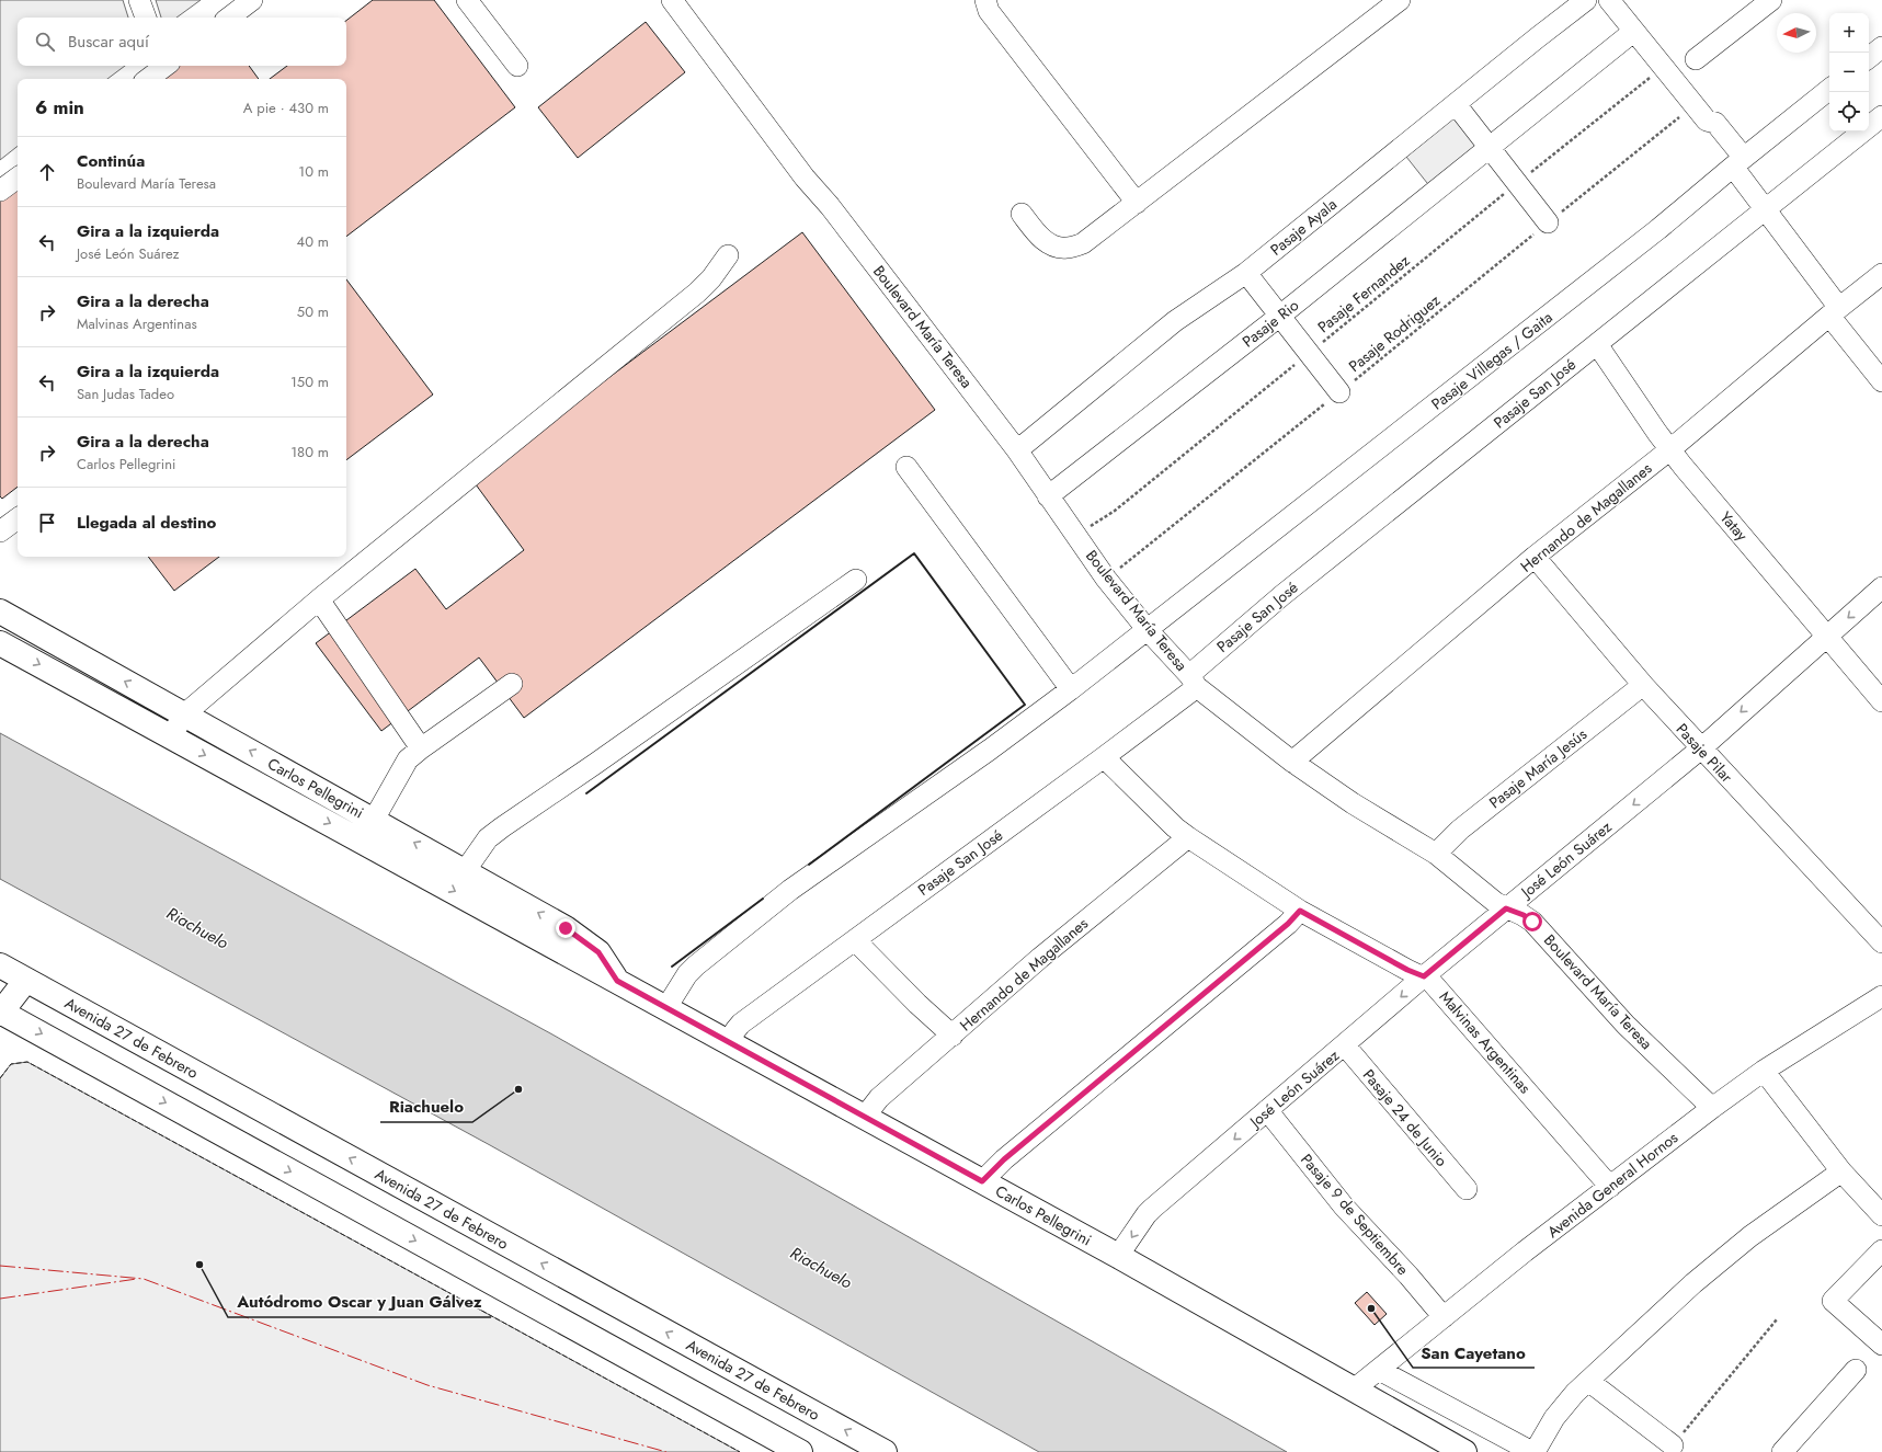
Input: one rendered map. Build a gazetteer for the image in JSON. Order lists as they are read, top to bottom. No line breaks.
{"streets":{"main road":["Carlos Pellegrini","Avenida 27 de Febrero"],"street":["Pasaje Ayala","Pasaje Rio","Boulevard María Teresa","Pasaje Villegas / Gaita","Pasaje San José","Hernando de Magallanes","Yatay","Pasaje Pilar","Pasaje María Jesús","José León Suárez","Malvinas Argentinas","Pasaje 24 de Junio","Avenida General Hornos","Pasaje 9 de Septiembre"],"path":["Pasaje Fernandez","Pasaje Rodriguez"]},"crossings":[["Pasaje Ayala","Boulevard María Teresa"],["Pasaje Fernandez","Boulevard María Teresa"],["Pasaje Rio","Boulevard María Teresa"],["Boulevard María Teresa","Pasaje Rodriguez"],["Boulevard María Teresa","Pasaje Villegas / Gaita"],["Boulevard María Teresa","Pasaje San José"],["Boulevard María Teresa","Hernando de Magallanes"],["Boulevard María Teresa","Pasaje María Jesús"],["Boulevard María Teresa","José León Suárez"],["Boulevard María Teresa","Avenida General Hornos"],["Pasaje Villegas / Gaita","Carlos Pellegrini"],["Pasaje San José","Yatay"],["Pasaje San José","Carlos Pellegrini"],["Pasaje San José","Malvinas Argentinas"],["Hernando de Magallanes","Yatay"],["Hernando de Magallanes","Pasaje Pilar"],["Hernando de Magallanes","Carlos Pellegrini"],["Hernando de Magallanes","Malvinas Argentinas"],["Yatay","José León Suárez"],["Pasaje Pilar","Pasaje María Jesús"],["Pasaje Pilar","José León Suárez"],["Carlos Pellegrini","José León Suárez"],["Carlos Pellegrini","Avenida General Hornos"],["José León Suárez","Malvinas Argentinas"],["José León Suárez","Pasaje 24 de Junio"],["José León Suárez","Pasaje 9 de Septiembre"],["Malvinas Argentinas","Avenida General Hornos"],["Avenida General Hornos","Pasaje 9 de Septiembre"]],"water":["Riachuelo"],"places":["Riachuelo","Autódromo Oscar y Juan Gálvez","San Cayetano"],"north":"left","page":{"map_buttons":["+","−"],"search":"Buscar aquí","heading":["6 min","A pie · 430 m"],"list":[["Continúa","Boulevard María Teresa","10 m"],["Gira a la izquierda","José León Suárez","40 m"],["Gira a la derecha","Malvinas Argentinas","50 m"],["Gira a la izquierda","San Judas Tadeo","150 m"],["Gira a la derecha","Carlos Pellegrini","180 m"],"Llegada al destino"]}}
